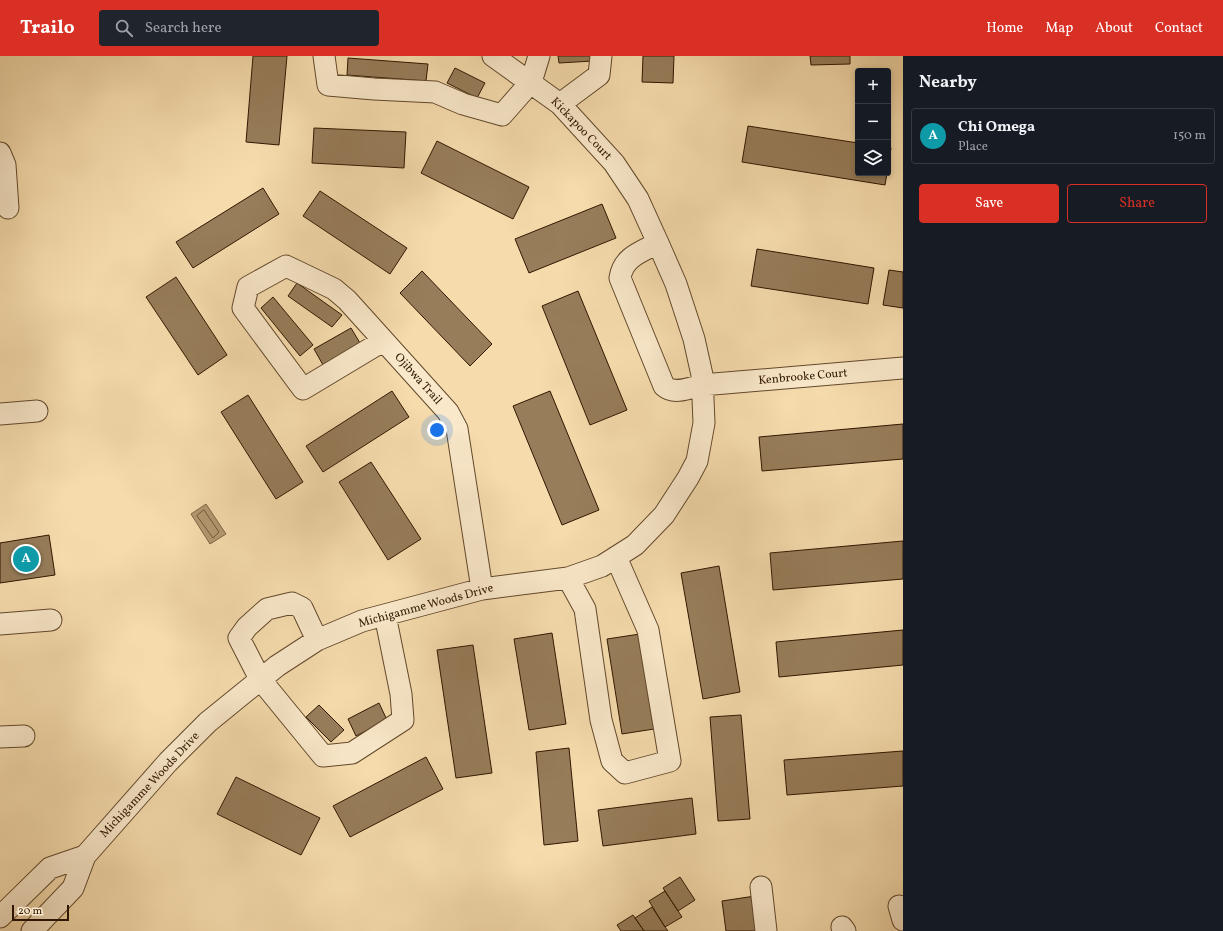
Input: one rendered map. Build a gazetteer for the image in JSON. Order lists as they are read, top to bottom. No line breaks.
{"streets":{"street":["Kickapoo Court","Kenbrooke Court","Ojibwa Trail","Michigamme Woods Drive"]},"crossings":[["Kickapoo Court","Michigamme Woods Drive"],["Kenbrooke Court","Michigamme Woods Drive"],["Ojibwa Trail","Michigamme Woods Drive"]],"scale_bar":"20 m","page":{"header":"Trailo","search":"Search here","nav":["Home","Map","About","Contact"],"heading":"Nearby","map_buttons":["+","−"],"list":[{"mark":"A","name":"Chi Omega","note":"Place","value":"150 m"}],"buttons":["Save","Share"],"pins":"A","scale":"20 m"}}
